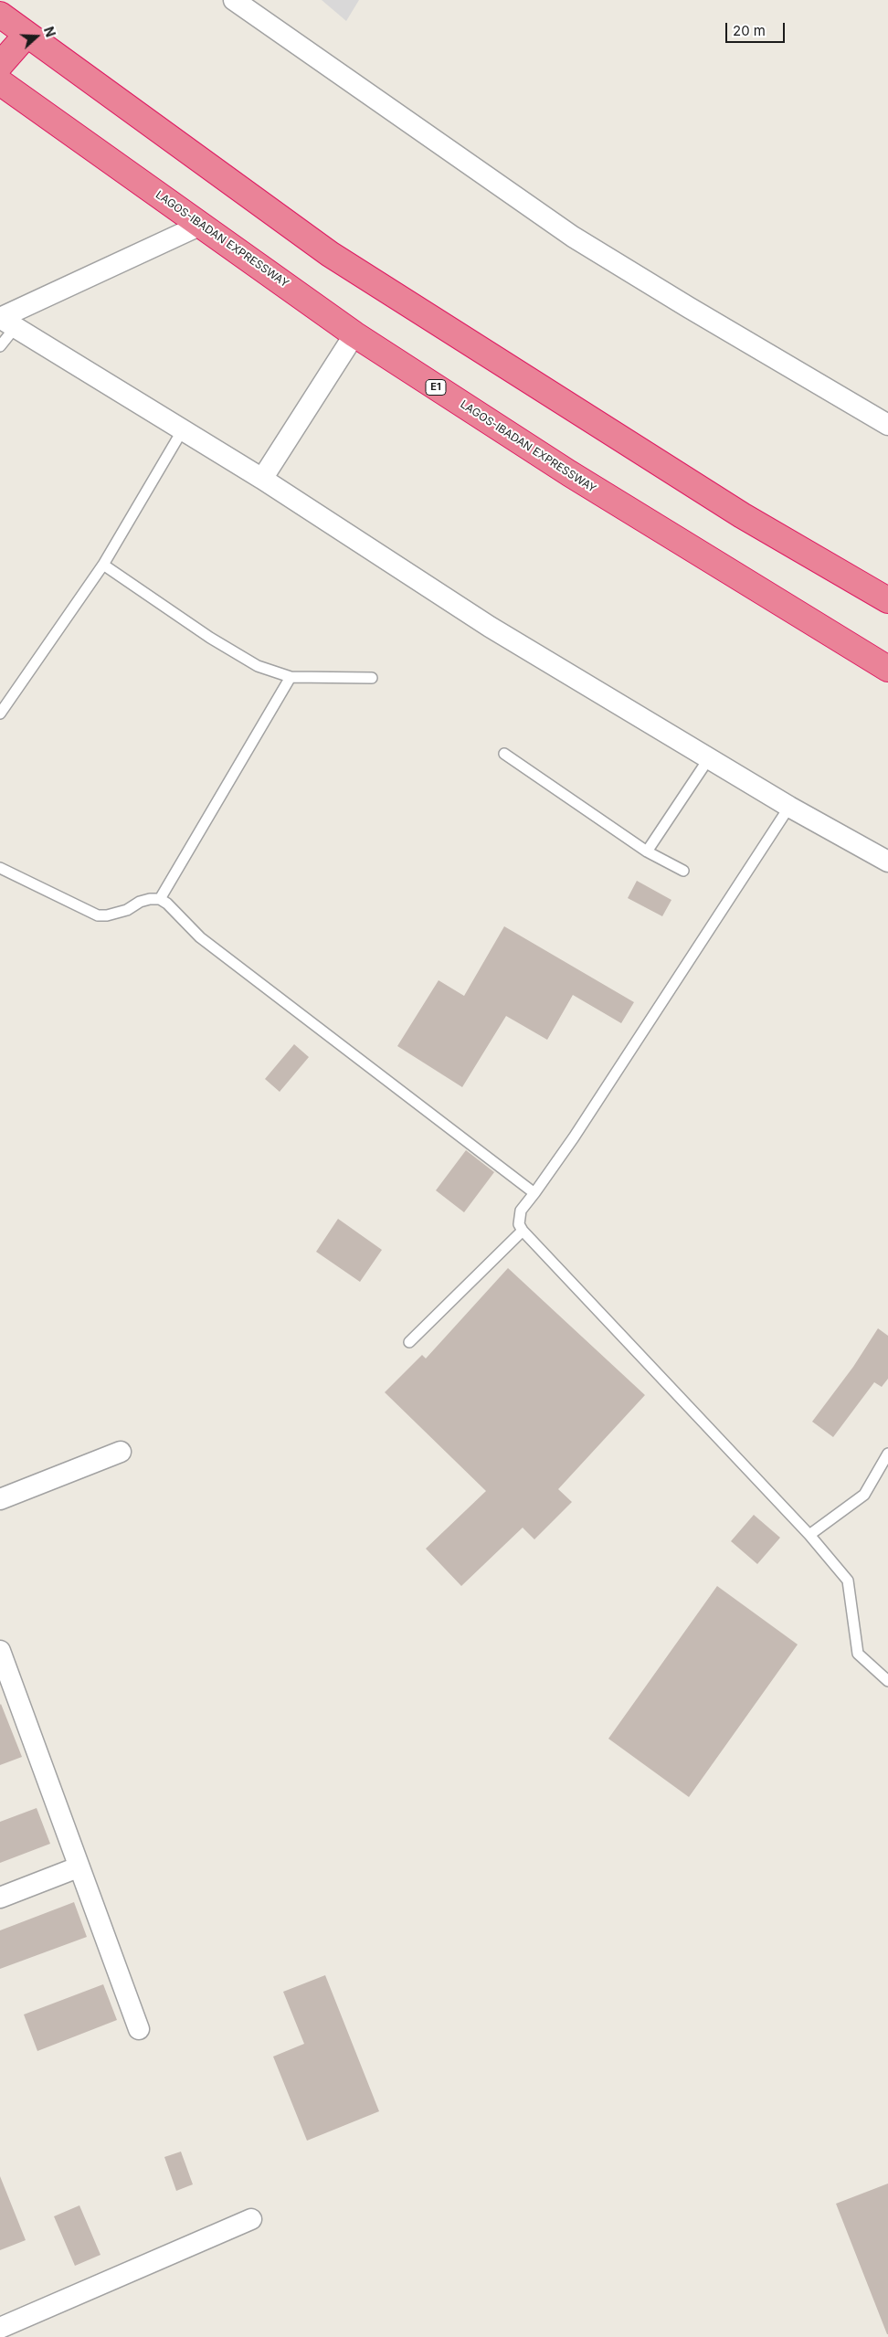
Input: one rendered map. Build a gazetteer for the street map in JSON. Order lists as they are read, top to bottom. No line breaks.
{"streets":{"highway":["LAGOS-IBADAN EXPRESSWAY","E1"]},"scale_bar":"20 m","north":"right"}
